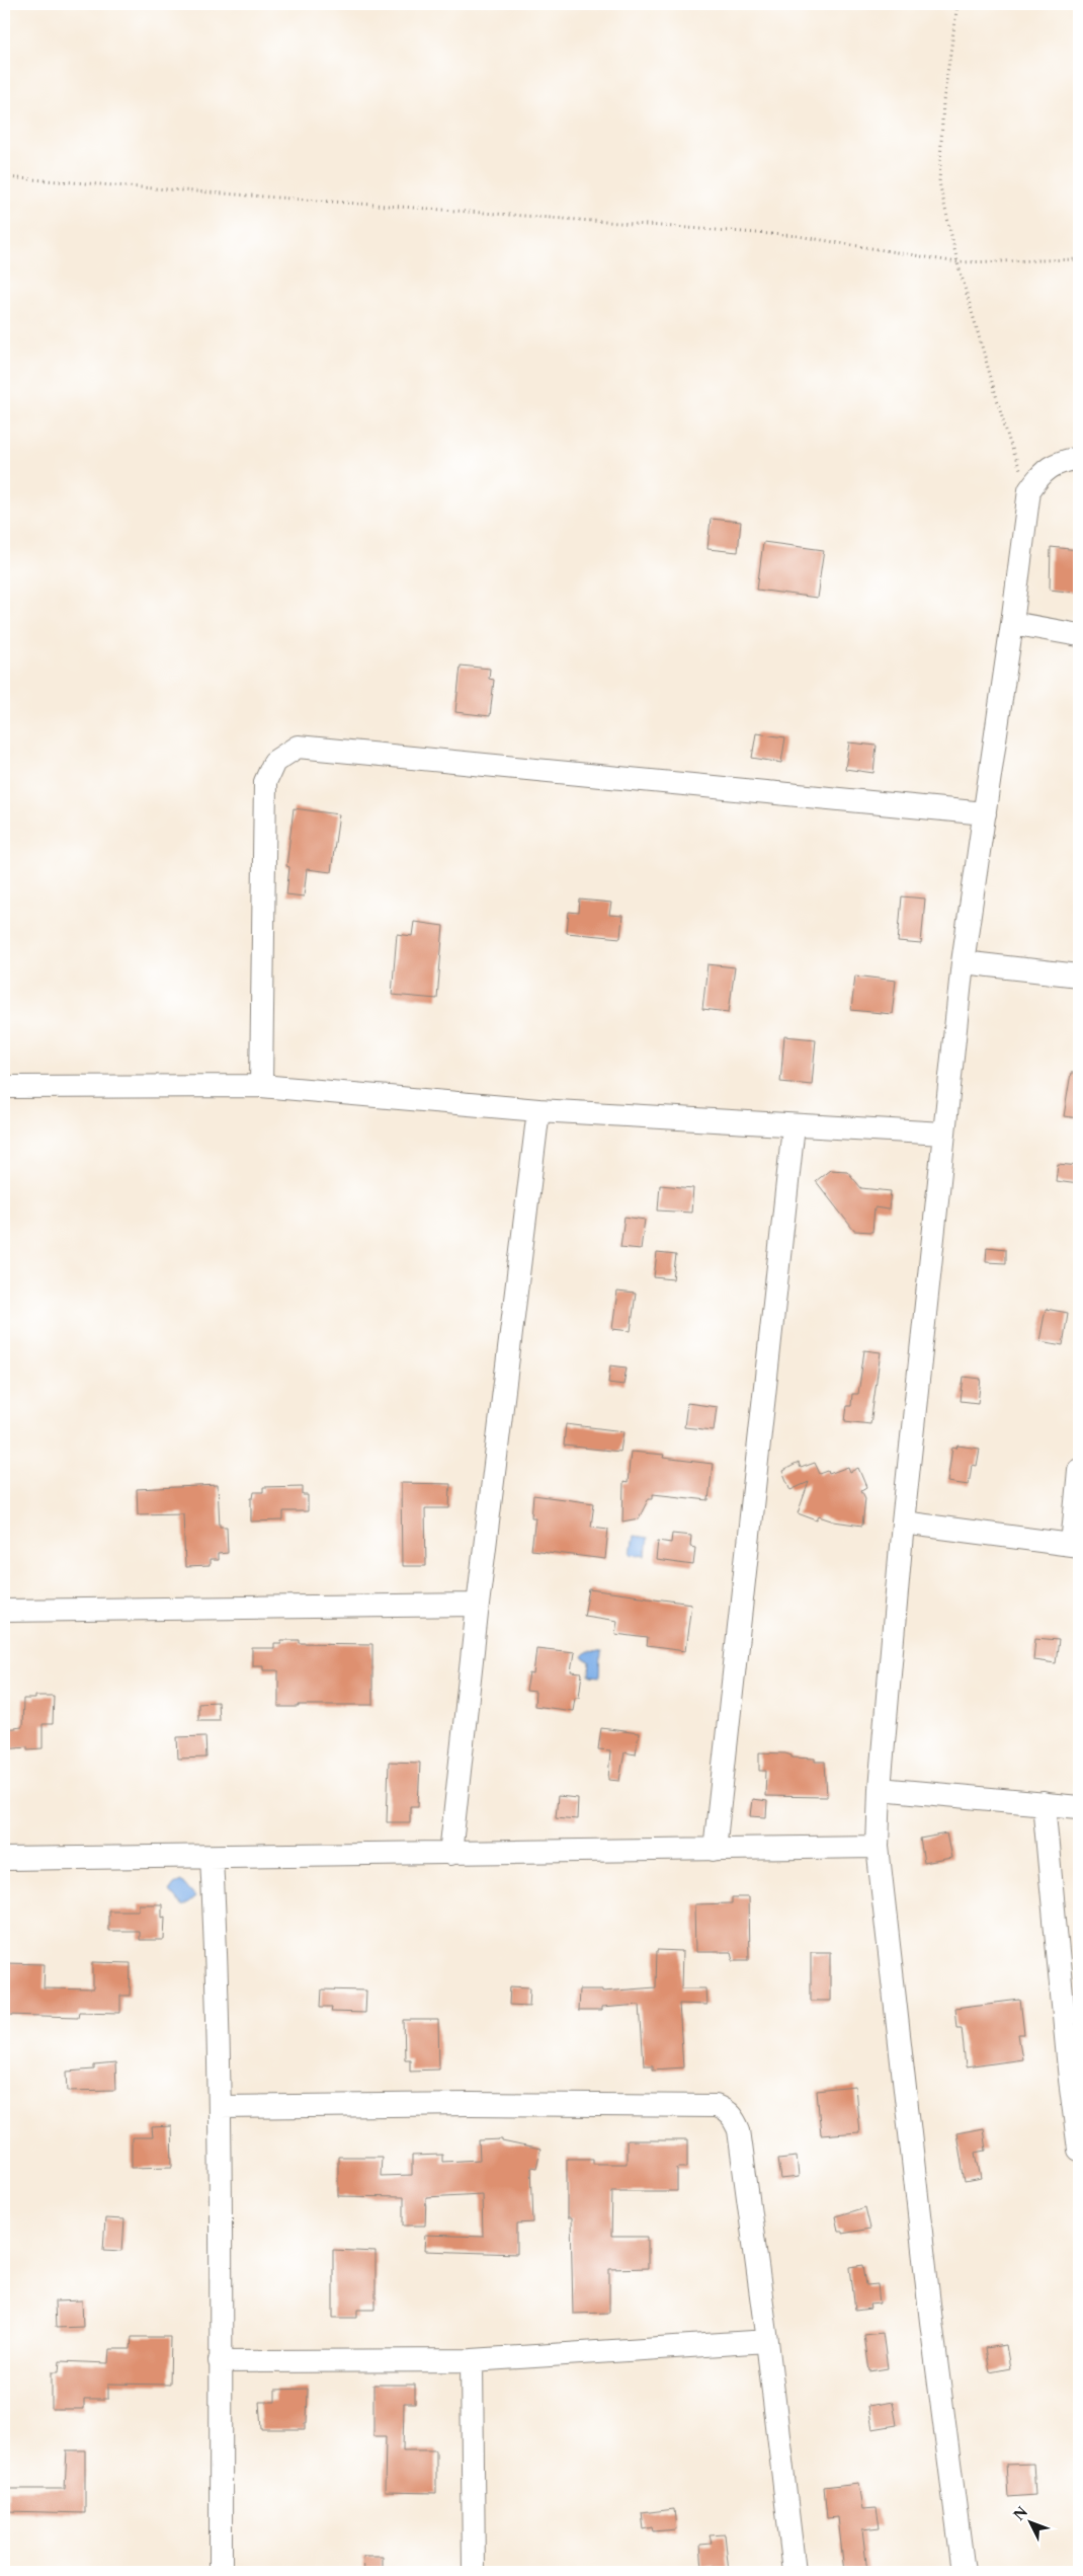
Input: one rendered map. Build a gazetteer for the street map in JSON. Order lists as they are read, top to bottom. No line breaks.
{"north":"top left"}
